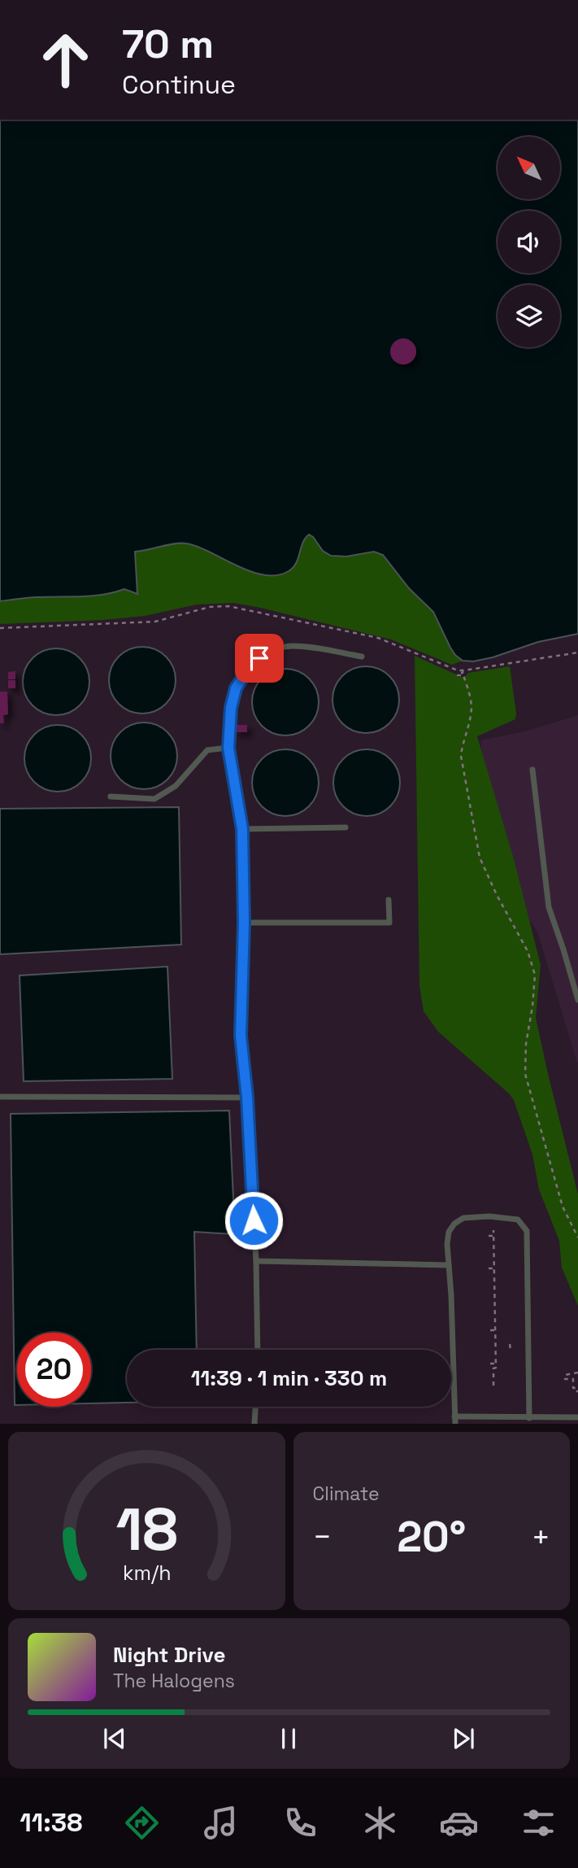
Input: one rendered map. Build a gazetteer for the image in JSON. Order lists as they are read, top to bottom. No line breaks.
{"north":"top left","page":{"turn":["70 m","Continue"],"limit":"20","trip":"11:39 · 1 min · 330 m","tile":"Climate","heat":["−","20°","+"],"song":["Night Drive","The Halogens"],"tabs":"11:38","gauge":["18","km/h"]}}
